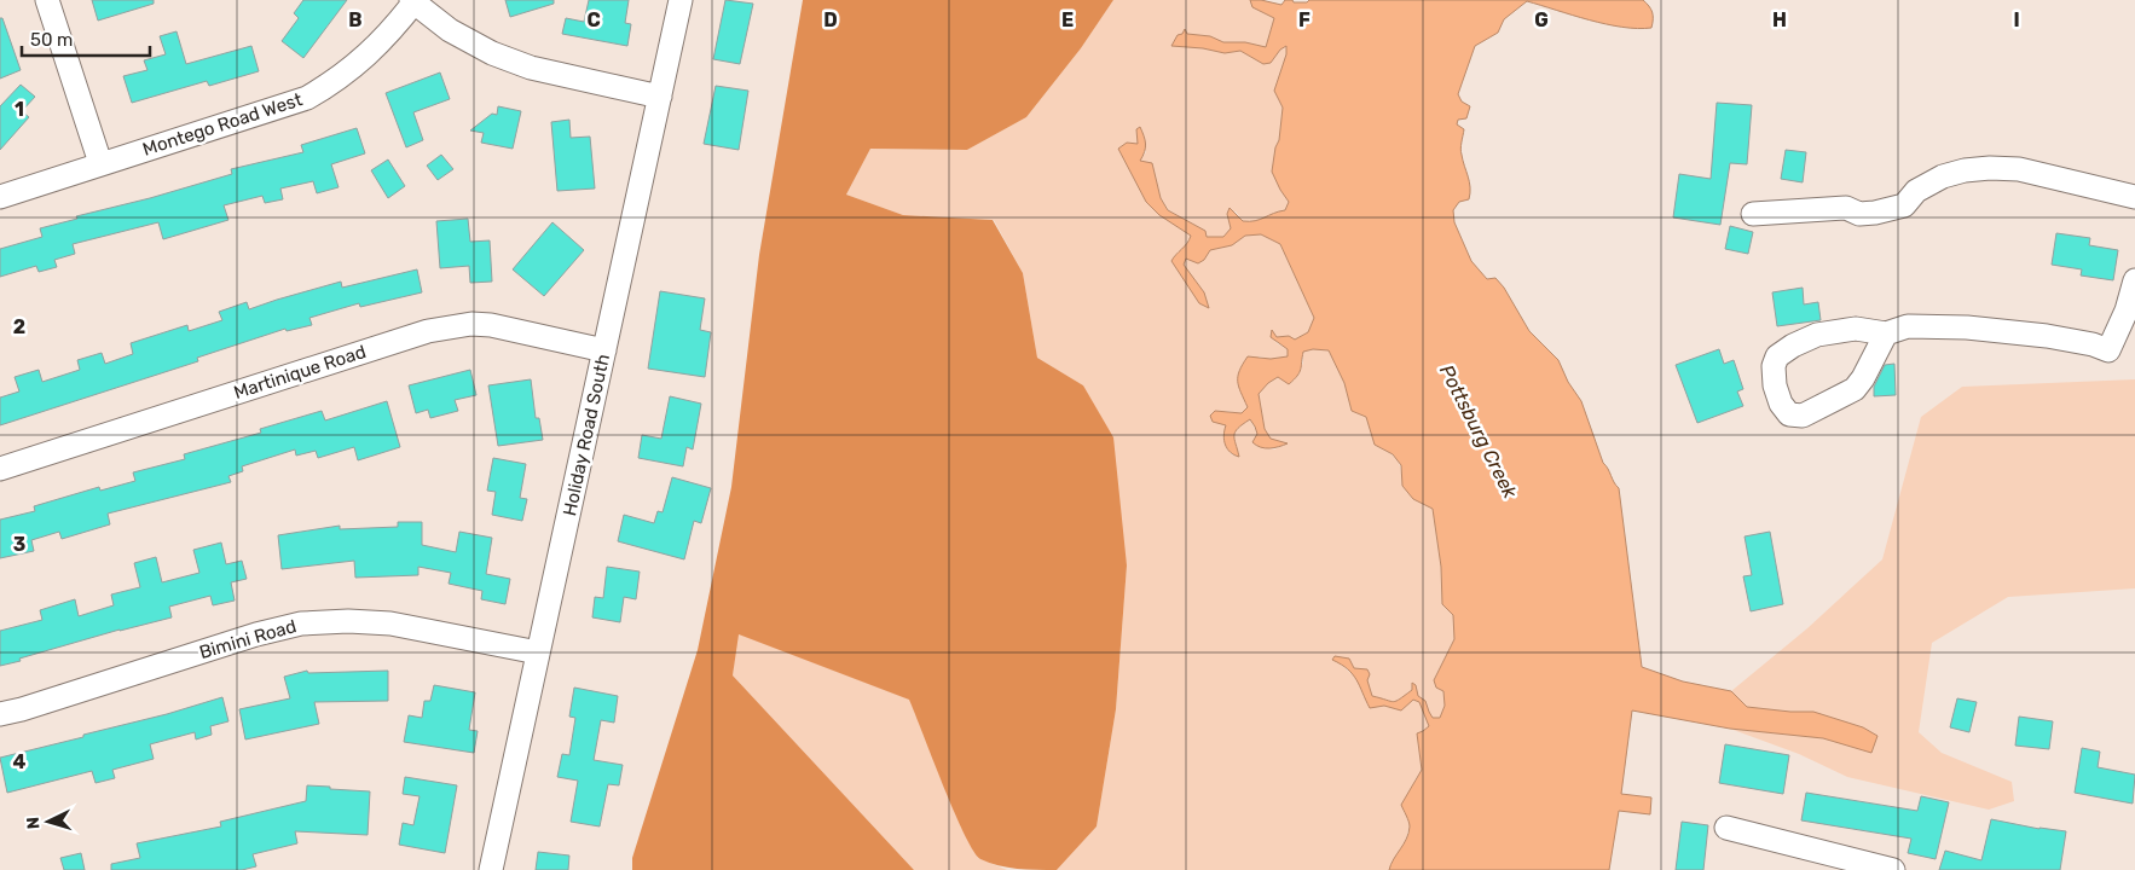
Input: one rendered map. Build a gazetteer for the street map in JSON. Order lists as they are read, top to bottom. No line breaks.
{"streets":{"street":["Montego Road West","Martinique Road","Holiday Road South","Bimini Road"]},"crossings":[["Martinique Road","Holiday Road South"],["Holiday Road South","Bimini Road"]],"water":["Pottsburg Creek"],"scale_bar":"50 m","north":"left","grid":{"columns":["B","C","D","E","F","G","H","I"],"rows":["1","2","3","4"]}}
